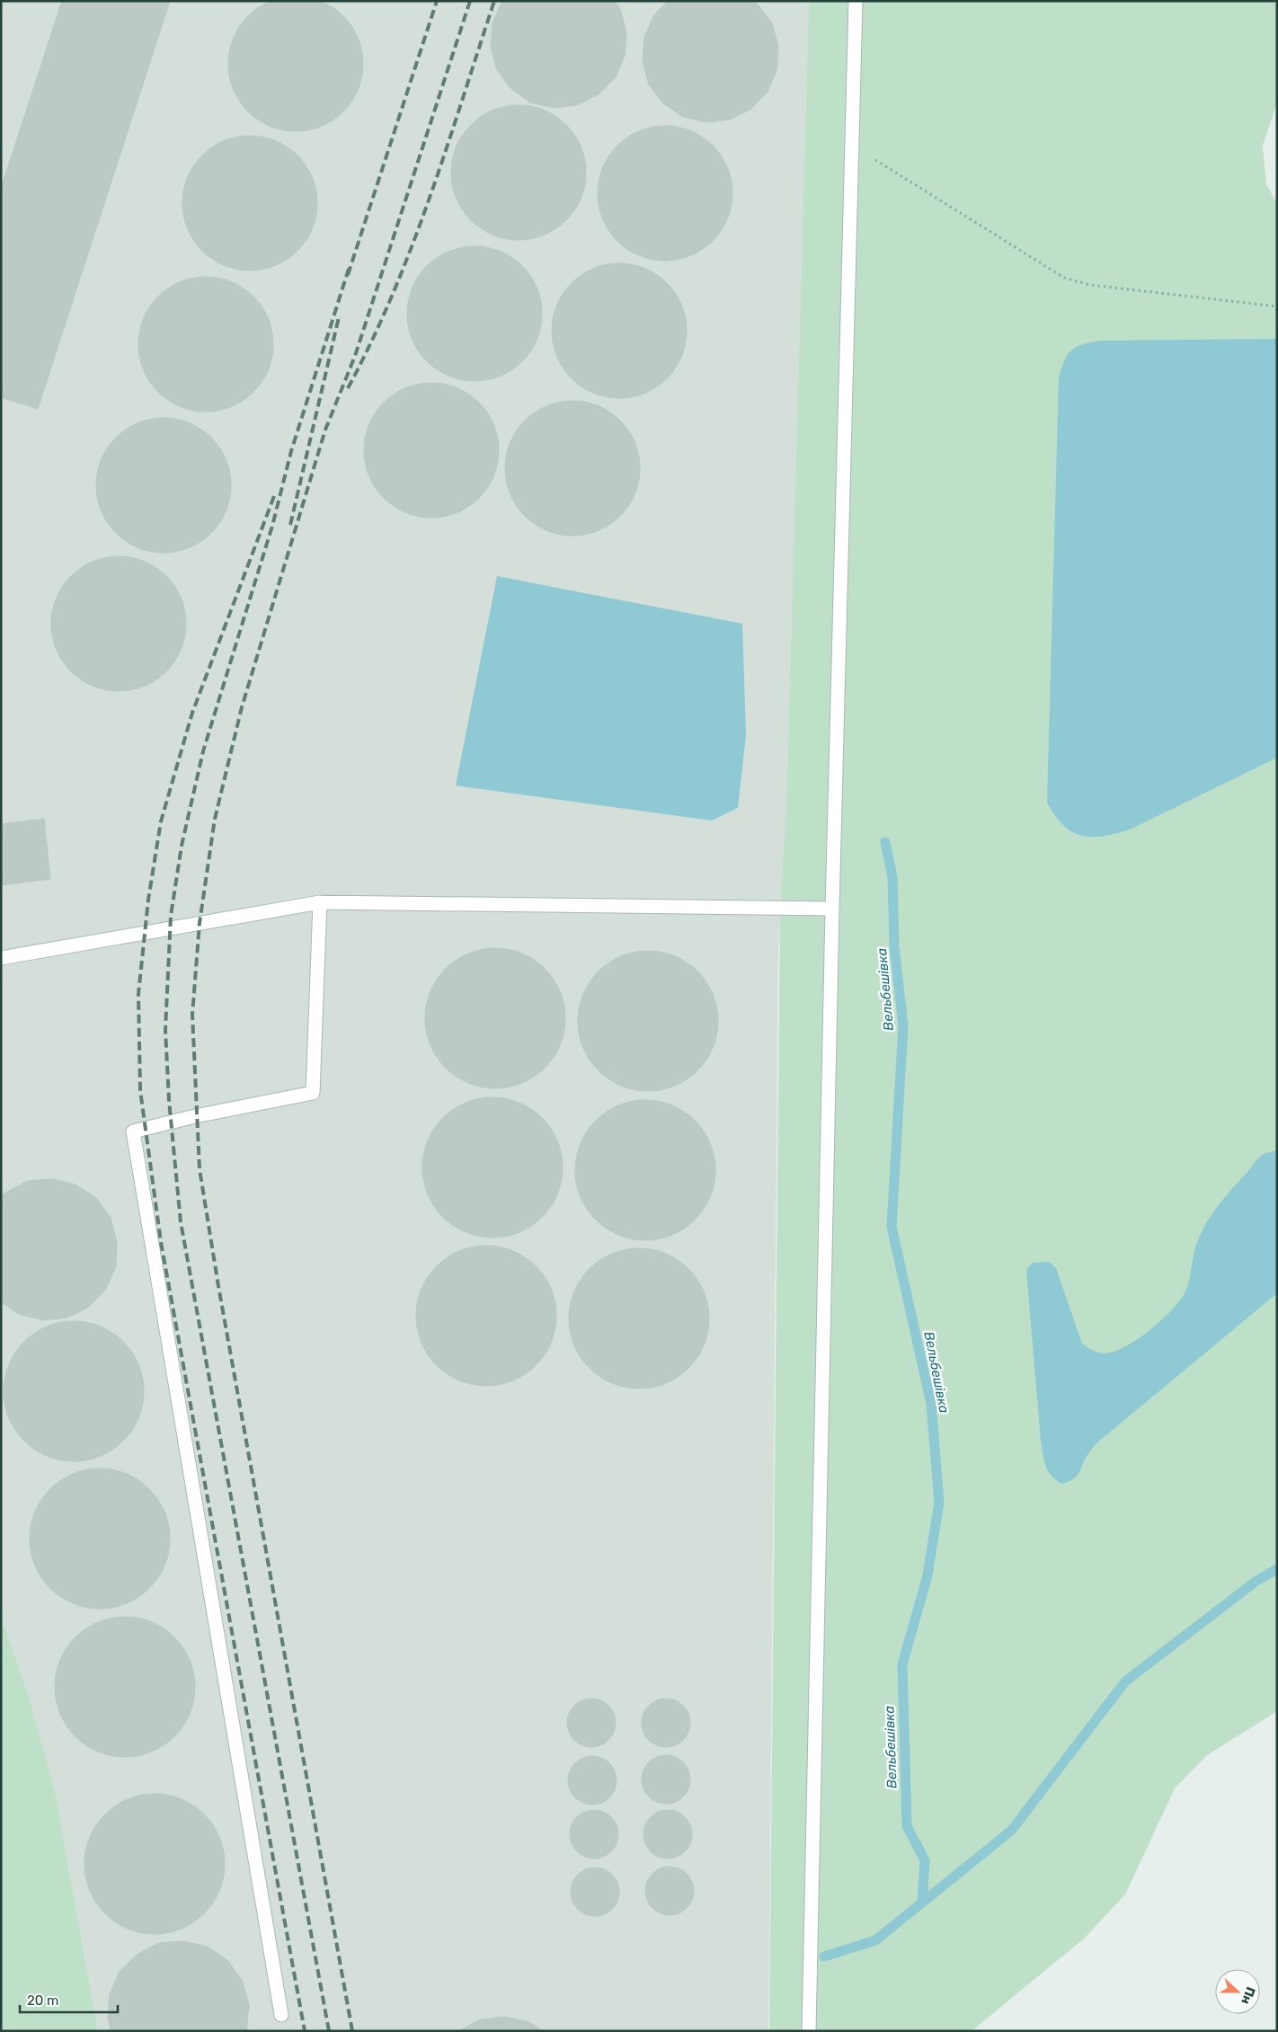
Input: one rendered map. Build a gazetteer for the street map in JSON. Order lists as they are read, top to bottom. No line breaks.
{"water":["Вельбешівка"],"scale_bar":"20 m","north":"right"}
